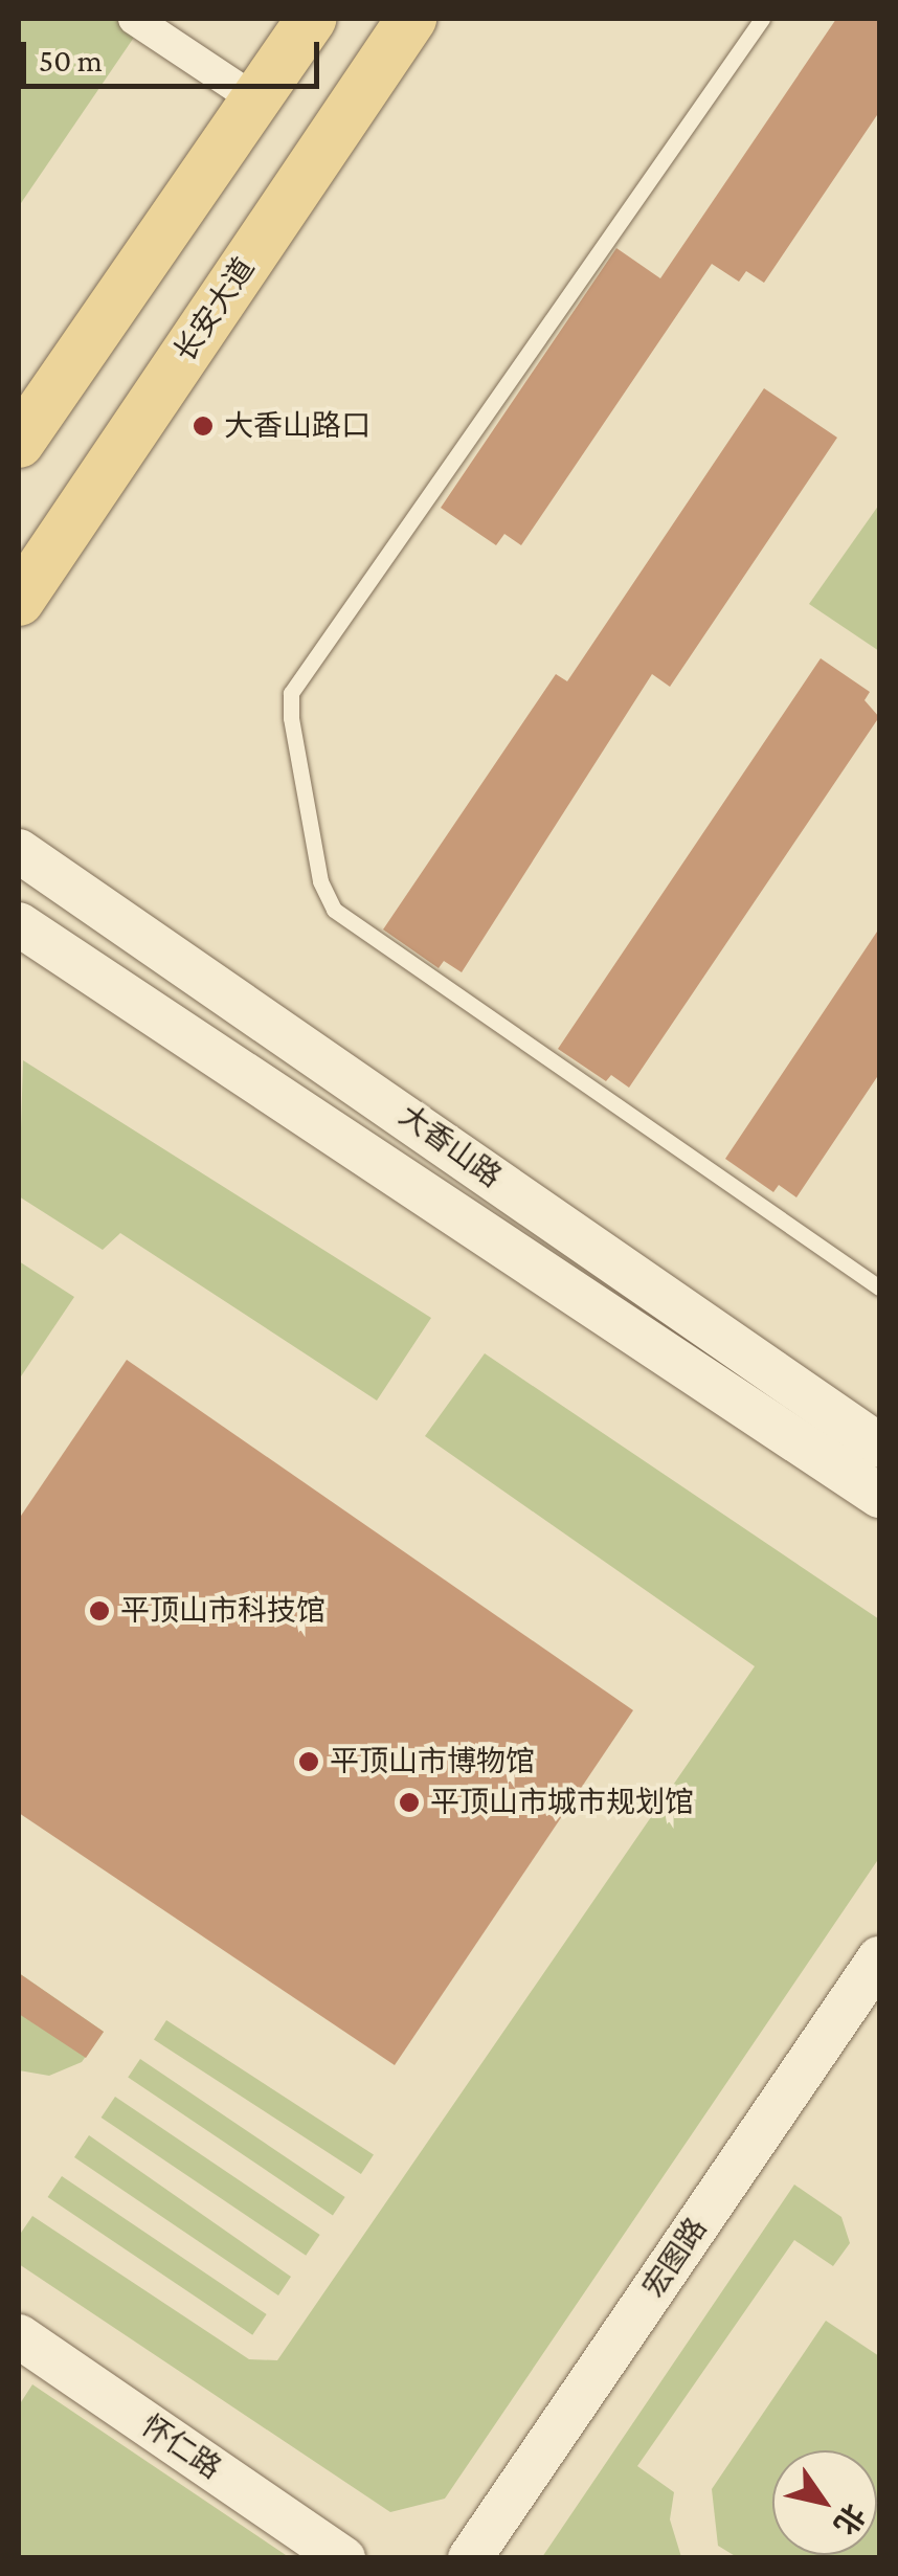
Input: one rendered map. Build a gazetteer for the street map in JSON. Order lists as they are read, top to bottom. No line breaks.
{"streets":{"main road":["长安大道","大香山路","宏图路","怀仁路"]},"places":["大香山路口","平顶山市科技馆","平顶山市博物馆","平顶山市城市规划馆"],"scale_bar":"50 m","north":"bottom right"}
